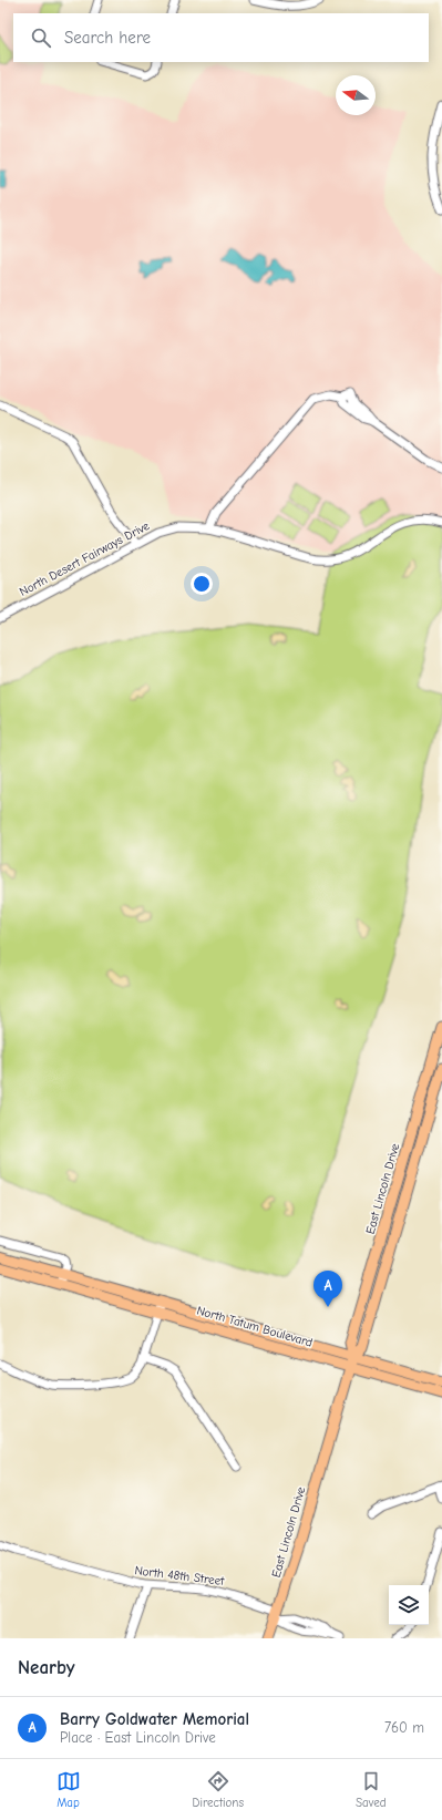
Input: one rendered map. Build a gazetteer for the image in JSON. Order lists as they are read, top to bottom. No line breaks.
{"streets":{"main road":["East Lincoln Drive","North Tatum Boulevard"],"street":["North Desert Fairways Drive","North 48th Street"]},"crossings":[["East Lincoln Drive","North Tatum Boulevard"],["East Lincoln Drive","North 48th Street"]],"north":"left","page":{"search":"Search here","pins":"A","heading":"Nearby","list":[{"mark":"A","name":"Barry Goldwater Memorial","note":"Place · East Lincoln Drive","value":"760 m"}],"nav":["Map","Directions","Saved"]}}
